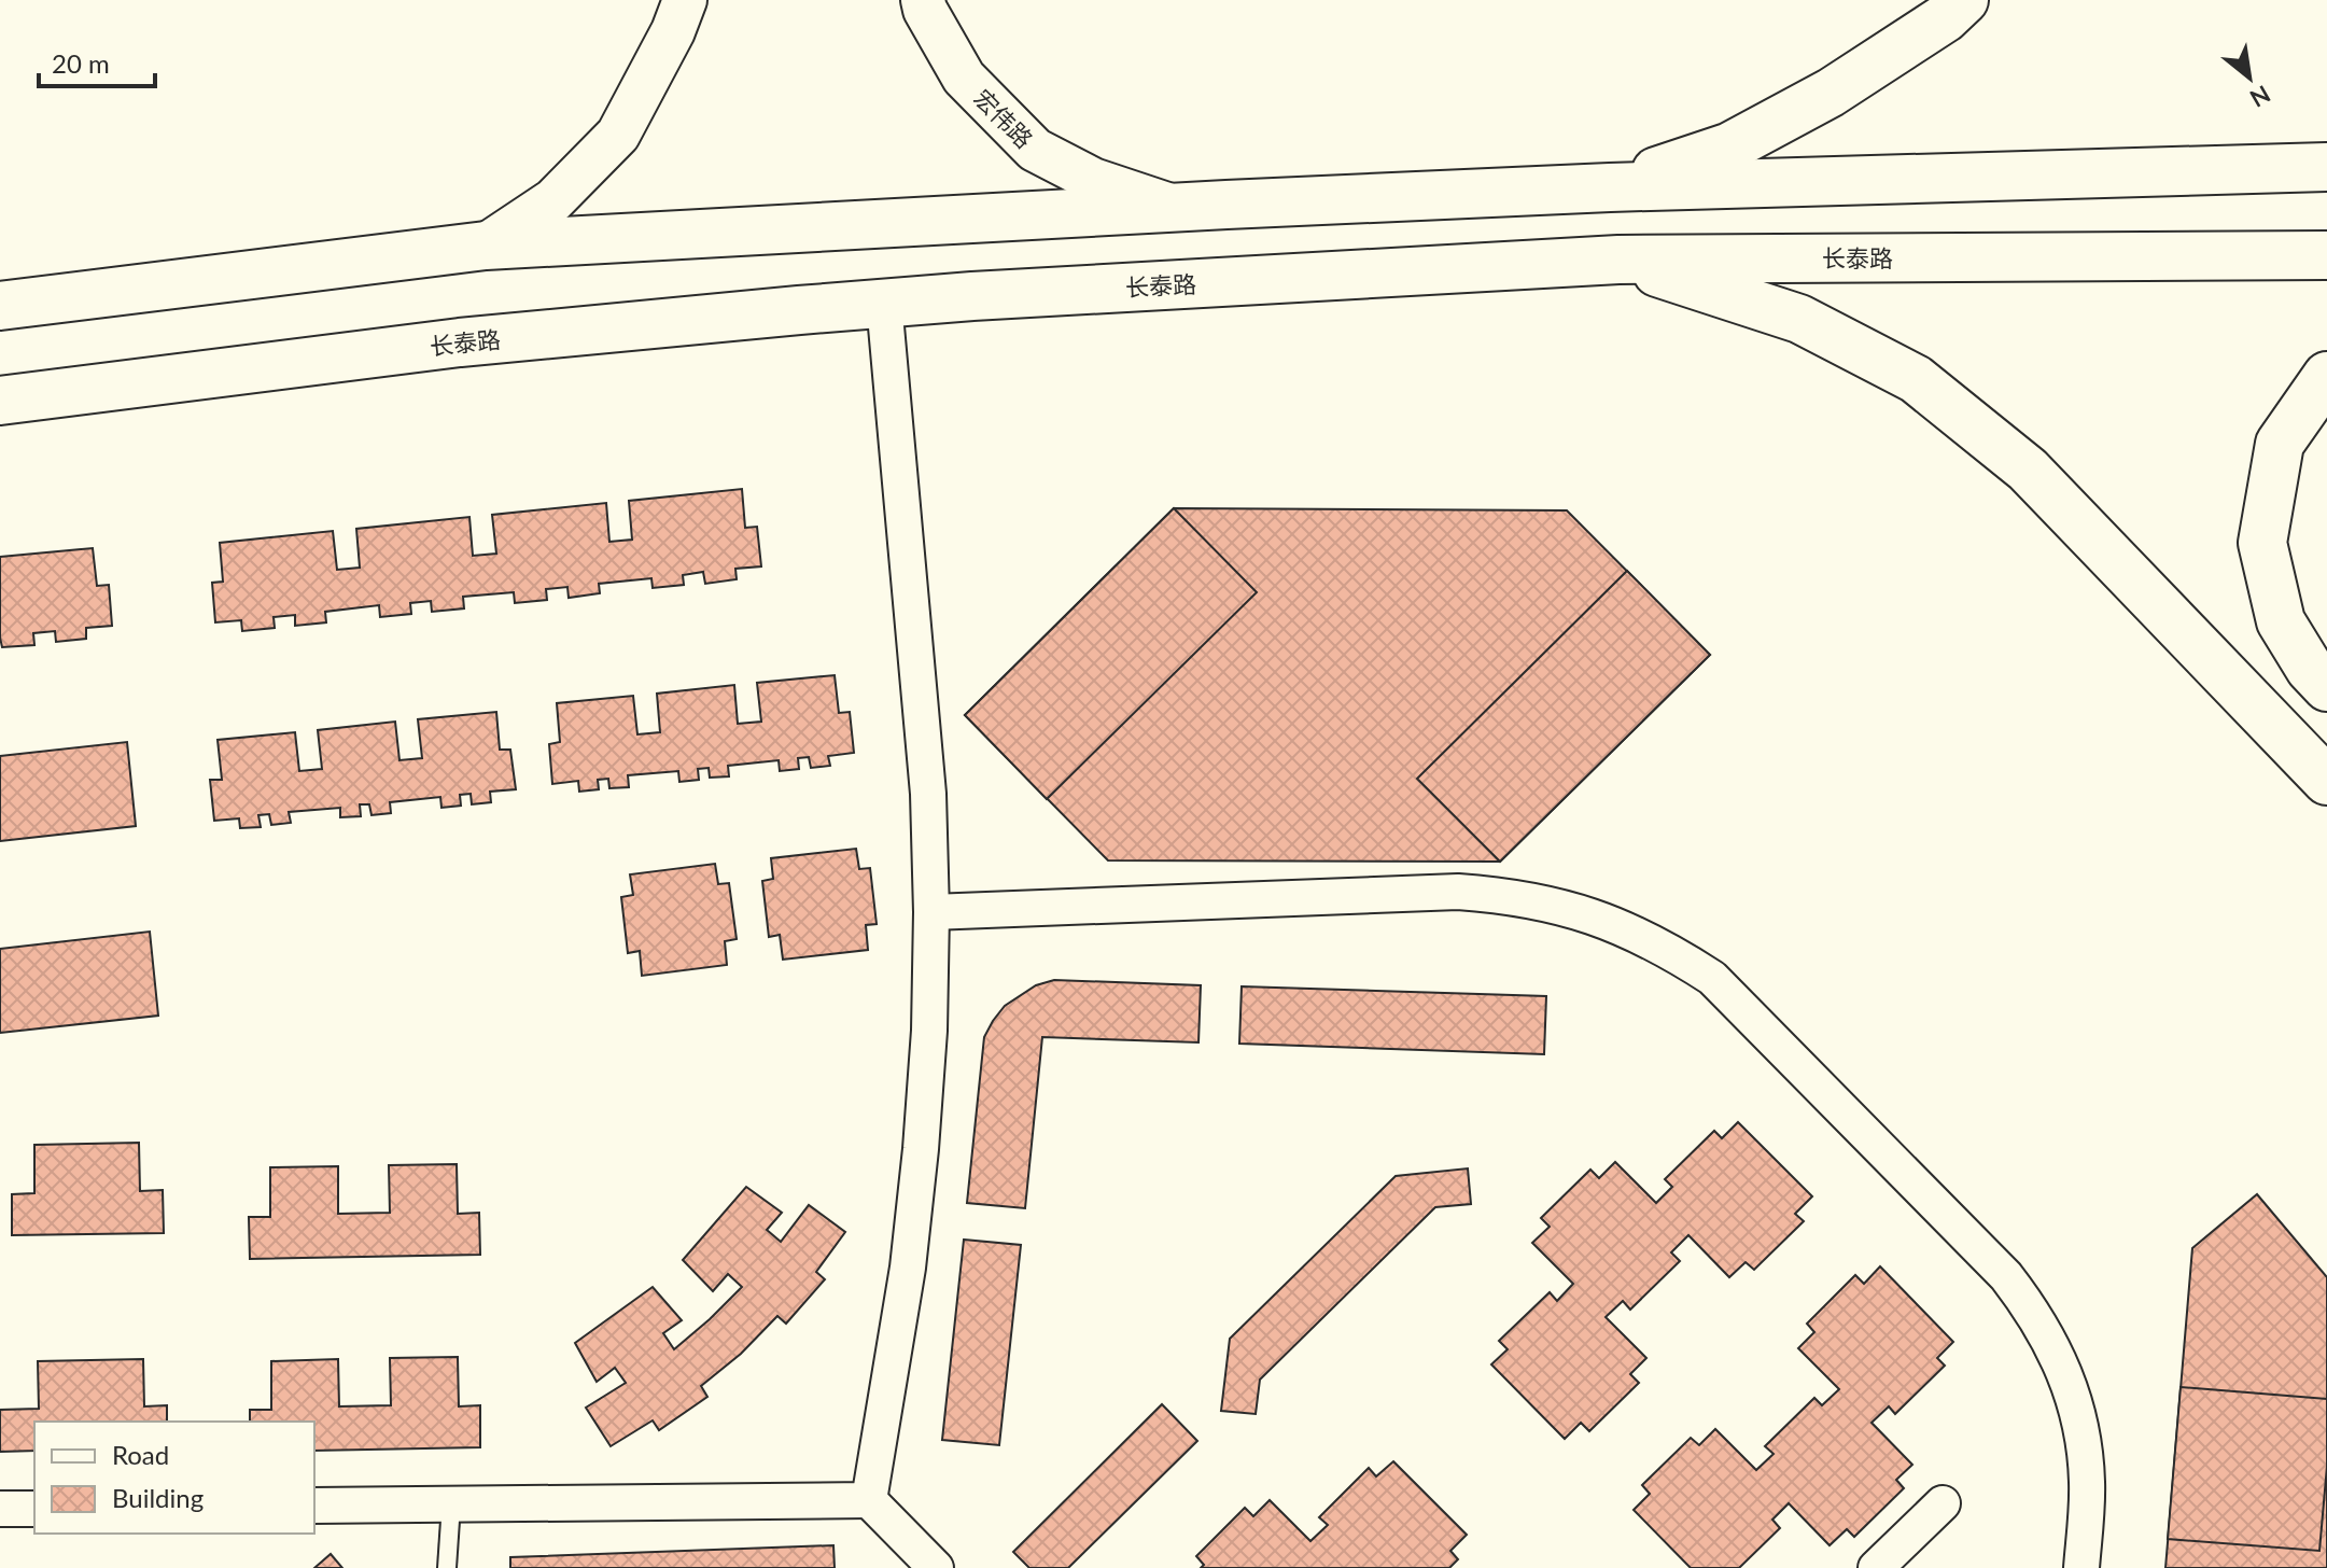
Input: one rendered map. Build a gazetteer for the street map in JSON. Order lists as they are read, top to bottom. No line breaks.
{"streets":{"highway":["长泰路"],"street":["宏伟路"]},"legend":["Road","Building"],"scale_bar":"20 m","north":"bottom right"}
